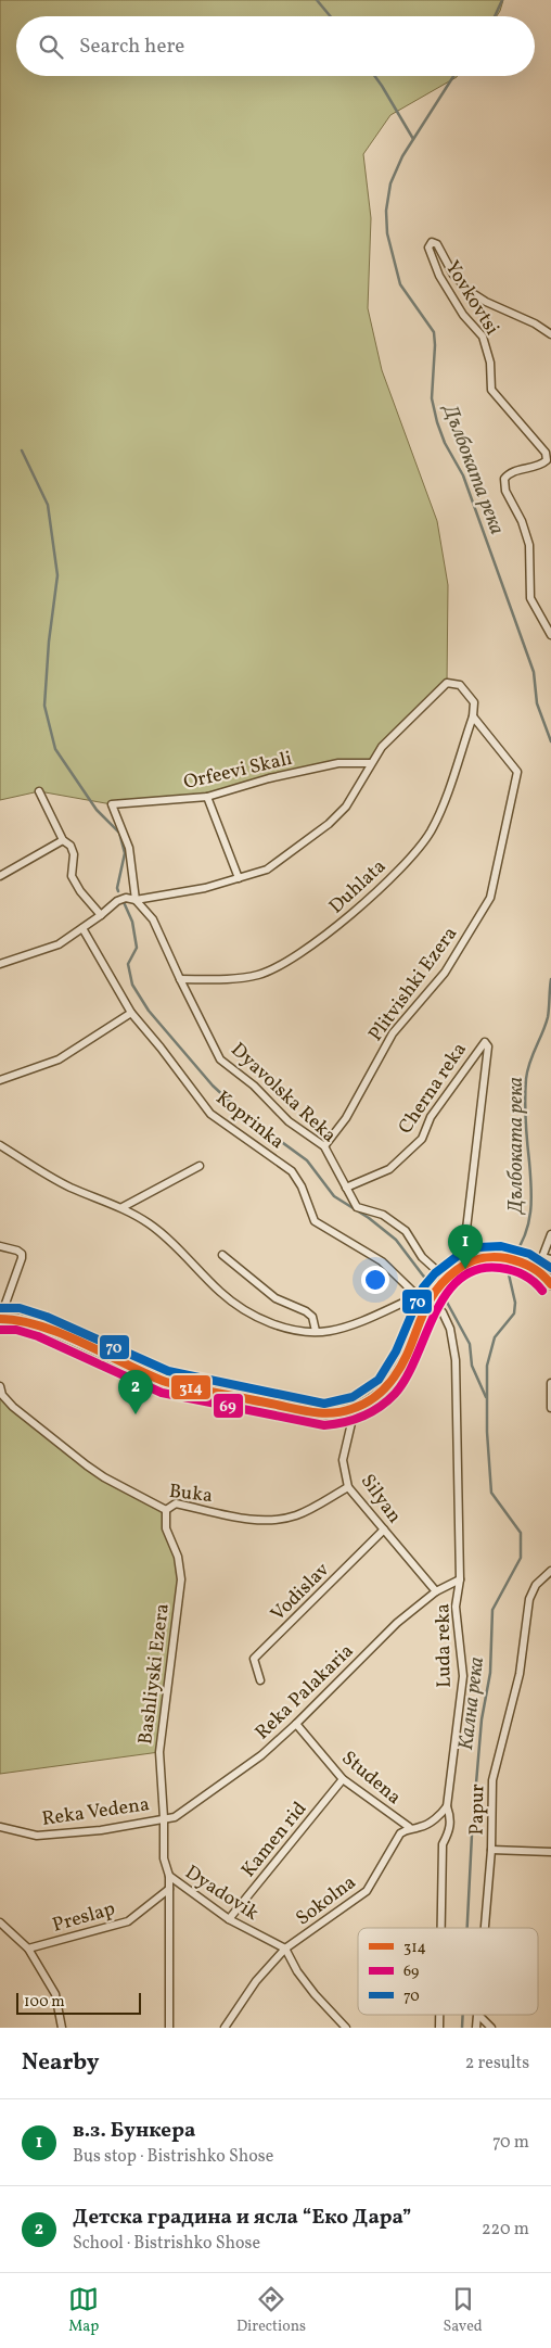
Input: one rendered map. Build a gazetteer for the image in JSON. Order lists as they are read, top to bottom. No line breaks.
{"streets":{"street":["Yovkovtsi","Orfeevi Skali","Duhlata","Plitvishki Ezera","Cherna reka","Dyavolska Reka","Koprinka","Buka","Silyan","Vodislav","Luda reka","Bashliyski Ezera","Reka Palakaria","Studena","Papur","Reka Vedena","Kamen rid","Dyadovik","Sokolna","Preslap"]},"crossings":[["Orfeevi Skali","Dyavolska Reka"],["Duhlata","Plitvishki Ezera"],["Duhlata","Dyavolska Reka"],["Plitvishki Ezera","Dyavolska Reka"],["Cherna reka","Dyavolska Reka"],["Buka","Silyan"],["Buka","Bashliyski Ezera"],["Silyan","Vodislav"],["Silyan","Reka Palakaria"],["Luda reka","Reka Palakaria"],["Bashliyski Ezera","Reka Palakaria"],["Bashliyski Ezera","Reka Vedena"],["Bashliyski Ezera","Dyadovik"],["Reka Palakaria","Studena"],["Reka Palakaria","Reka Vedena"],["Studena","Kamen rid"],["Studena","Sokolna"],["Kamen rid","Dyadovik"],["Dyadovik","Sokolna"]],"water":["Дълбоката река","Кална река"],"lines":["transit line 70","transit line 314","transit line 69"],"legend":["314","69","70"],"scale_bar":"100 m","page":{"search":"Search here","pins":["1","2"],"scale":"100 m","heading":["Nearby","2 results"],"list":[{"mark":"1","name":"в.з. Бункера","note":"Bus stop · Bistrishko Shose","value":"70 m"},{"mark":"2","name":"Детска градина и ясла “Еко Дара”","note":"School · Bistrishko Shose","value":"220 m"}],"nav":["Map","Directions","Saved"]}}
